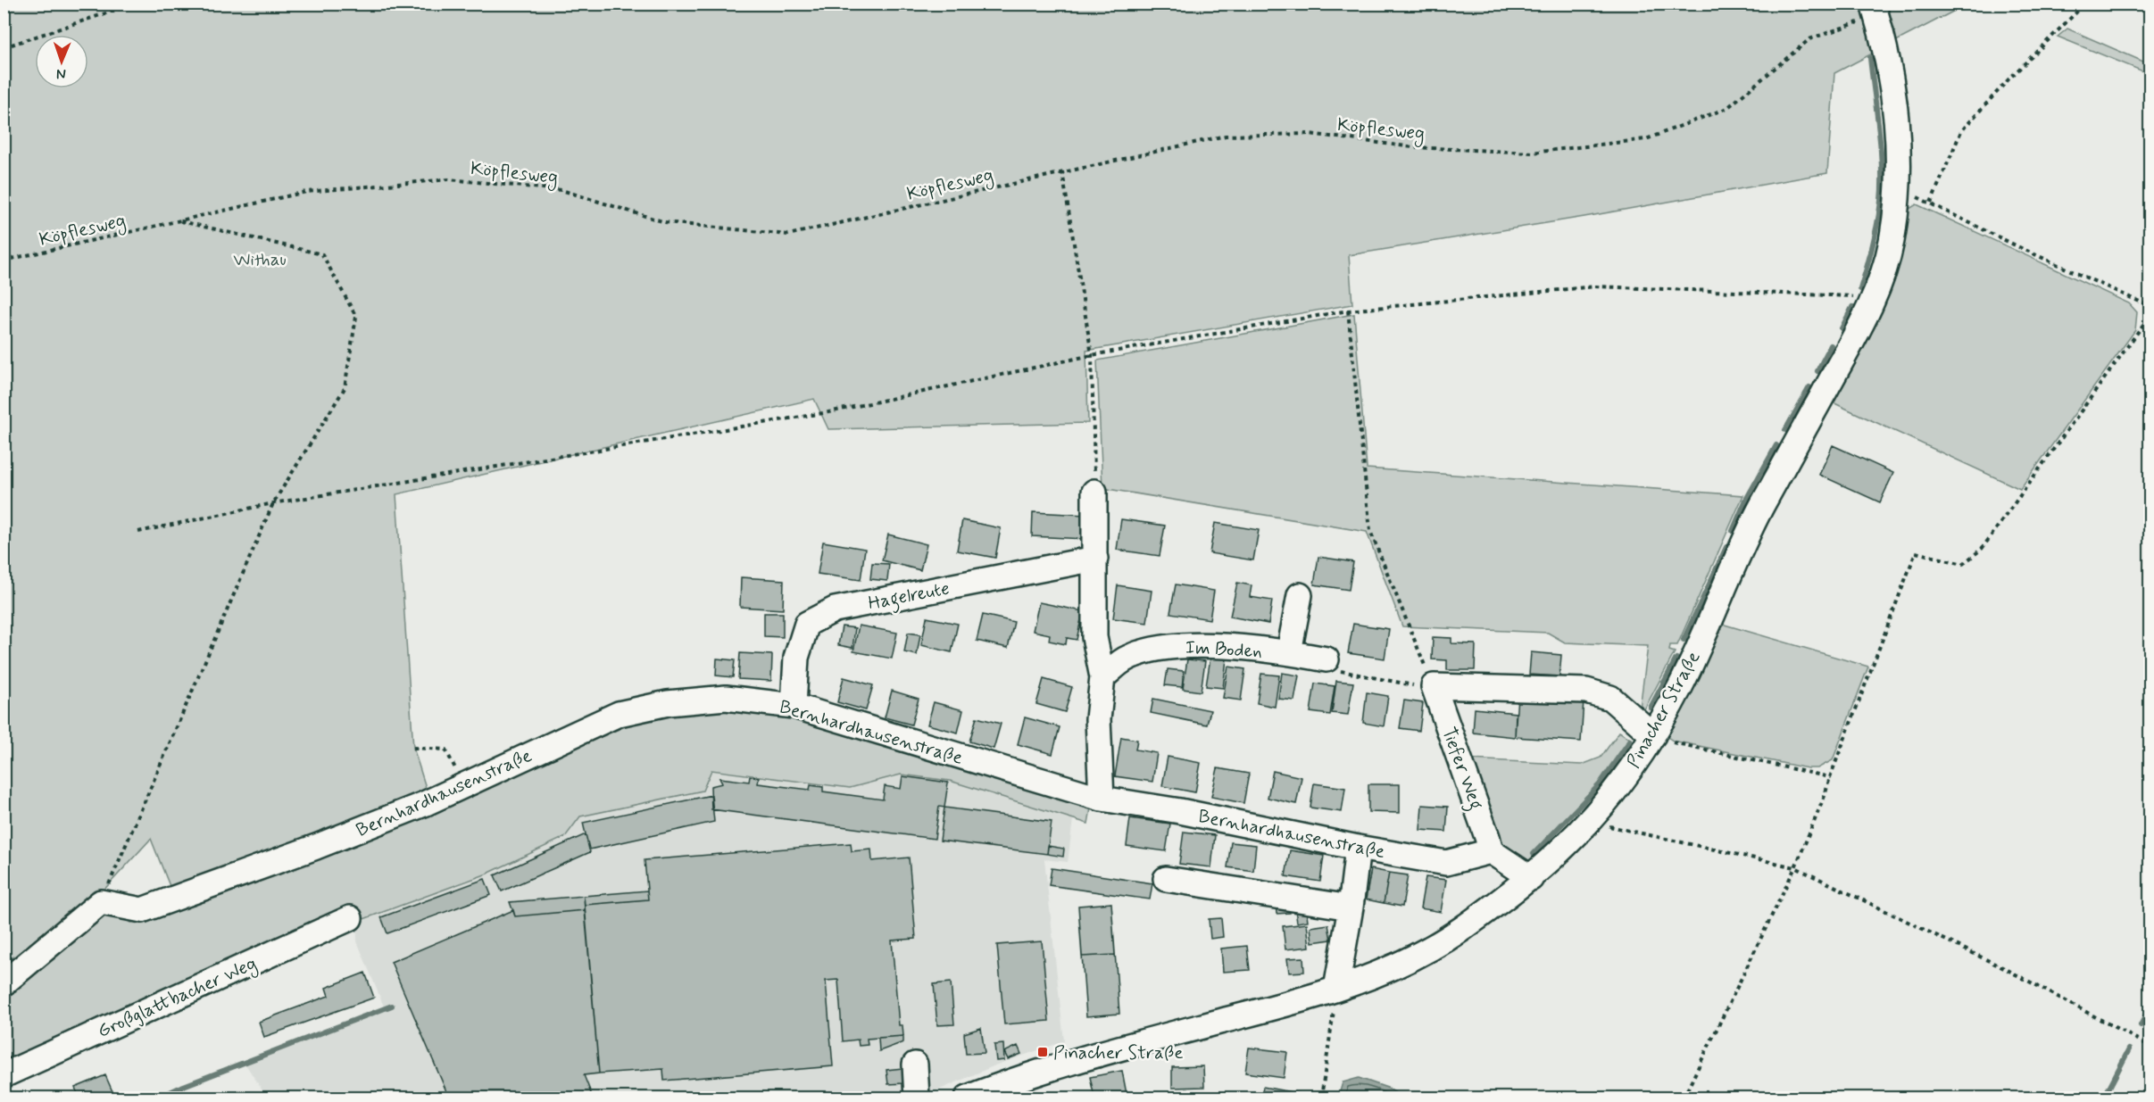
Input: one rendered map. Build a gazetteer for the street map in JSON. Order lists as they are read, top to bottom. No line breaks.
{"streets":{"street":["Hagelreute","Im Boden","Pinacher Straße","Bernhardhausenstraße","Tiefer Weg","Großglattbacher Weg"],"path":["Köpflesweg"]},"crossings":[["Köpflesweg","Pinacher Straße"],["Hagelreute","Bernhardhausenstraße"],["Bernhardhausenstraße","Tiefer Weg"]],"parks":["Withau"],"places":{"transit":["Pinacher Straße"]},"north":"bottom"}
